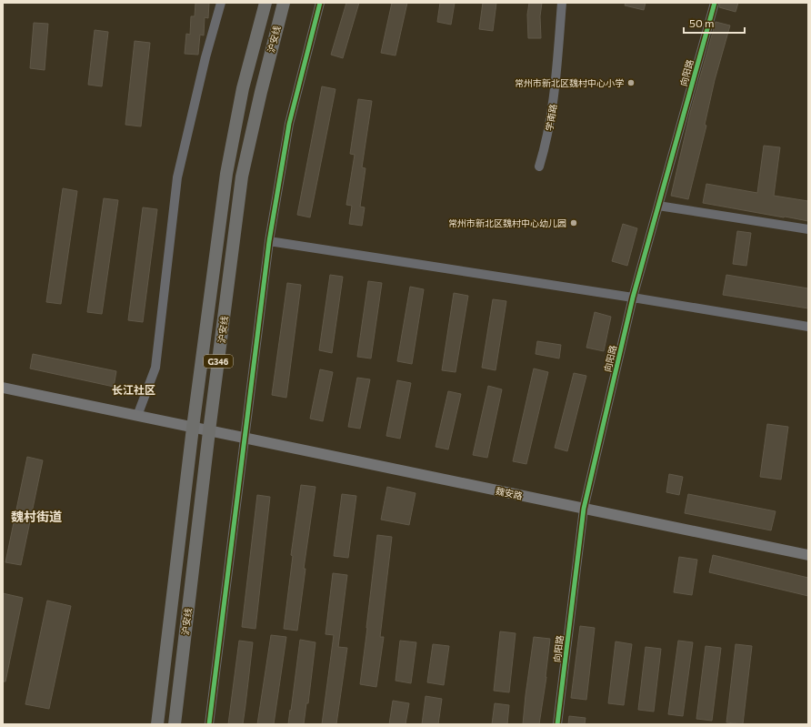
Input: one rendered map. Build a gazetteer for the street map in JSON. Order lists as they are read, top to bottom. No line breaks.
{"streets":{"highway":["沪安线","G346"],"main road":["魏安路"],"street":["向阳路","学南路"]},"crossings":[["沪安线","魏安路"],["向阳路","魏安路"]],"districts":["长江社区","魏村街道"],"places":["常州市新北区魏村中心小学","常州市新北区魏村中心幼儿园"],"scale_bar":"50 m"}
